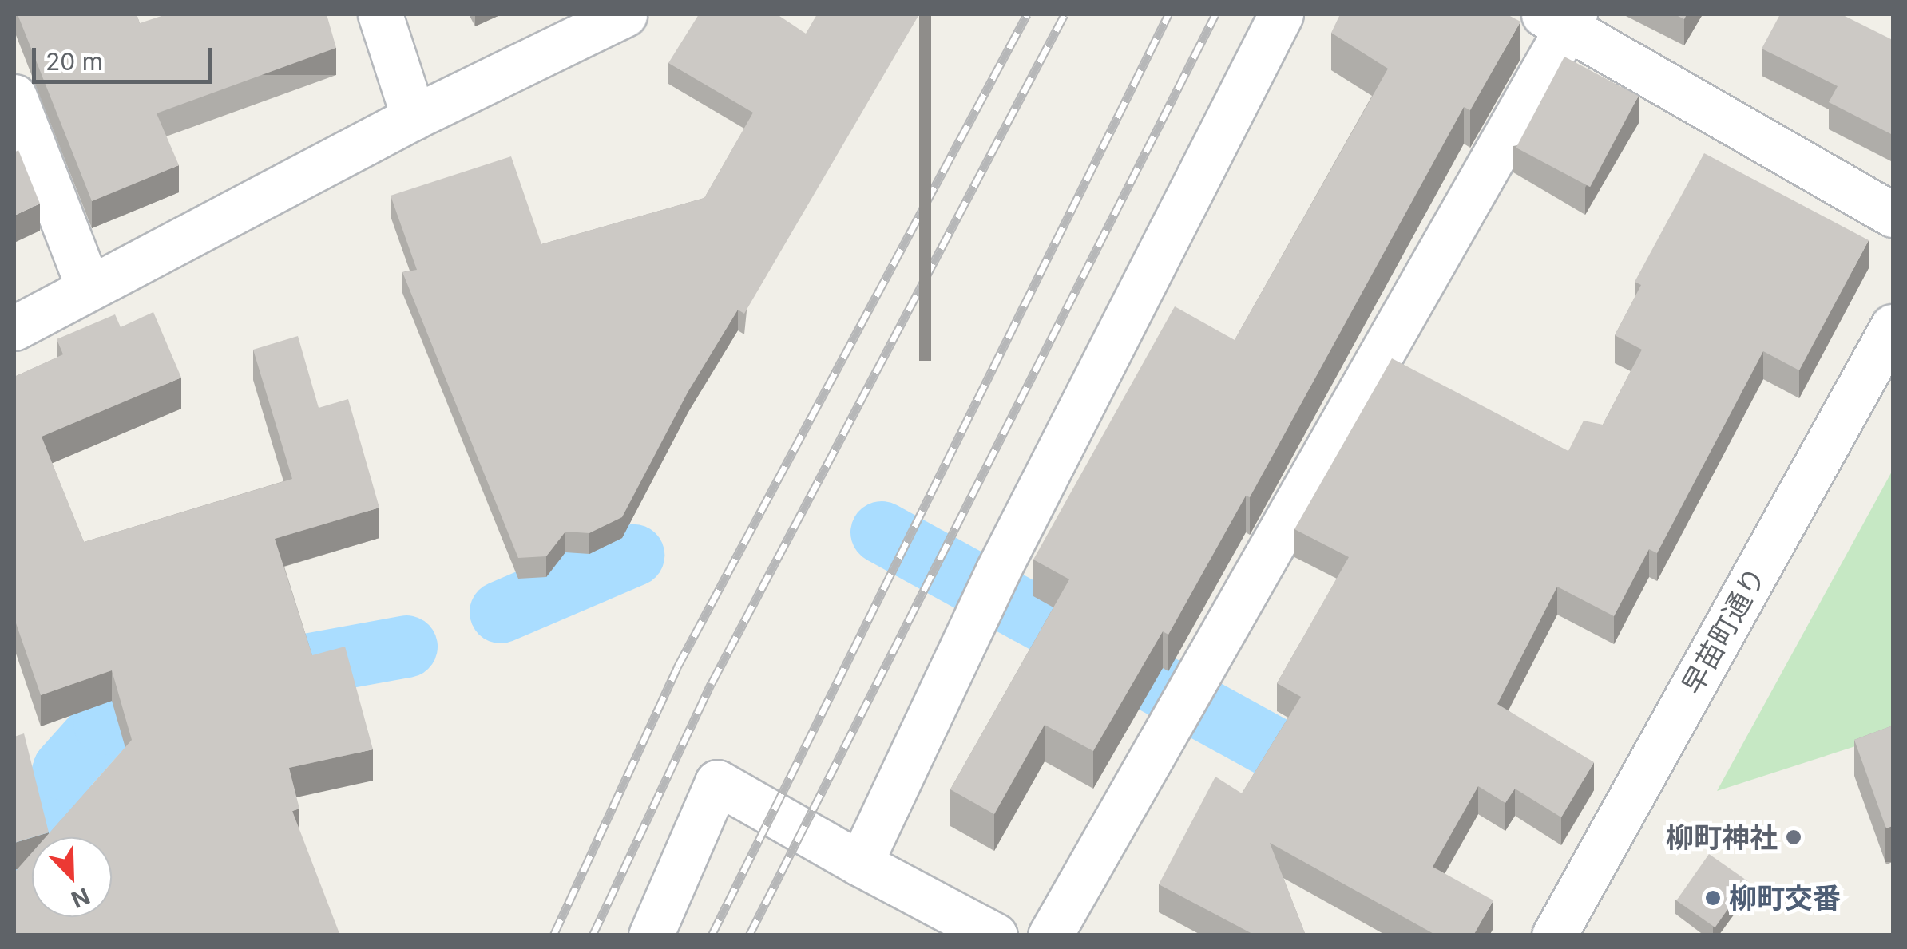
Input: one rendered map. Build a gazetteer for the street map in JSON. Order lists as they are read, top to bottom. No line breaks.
{"streets":{"street":["早苗町通り"]},"places":["柳町神社","柳町交番"],"scale_bar":"20 m","north":"bottom right"}
